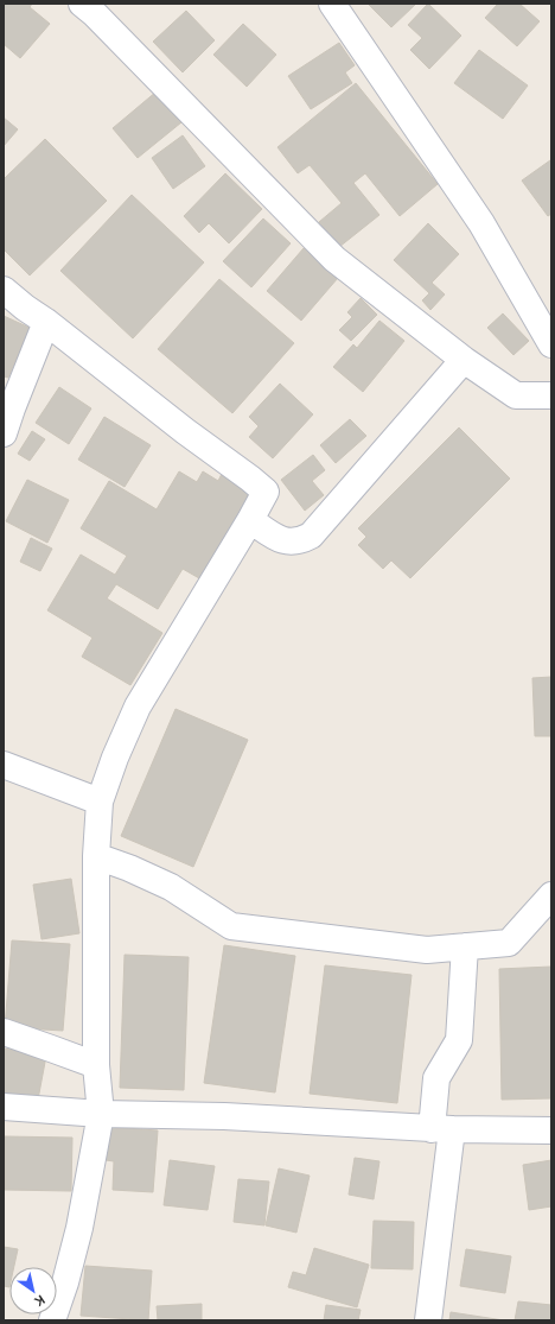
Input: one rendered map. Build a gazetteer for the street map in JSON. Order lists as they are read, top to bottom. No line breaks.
{"north":"bottom right"}
